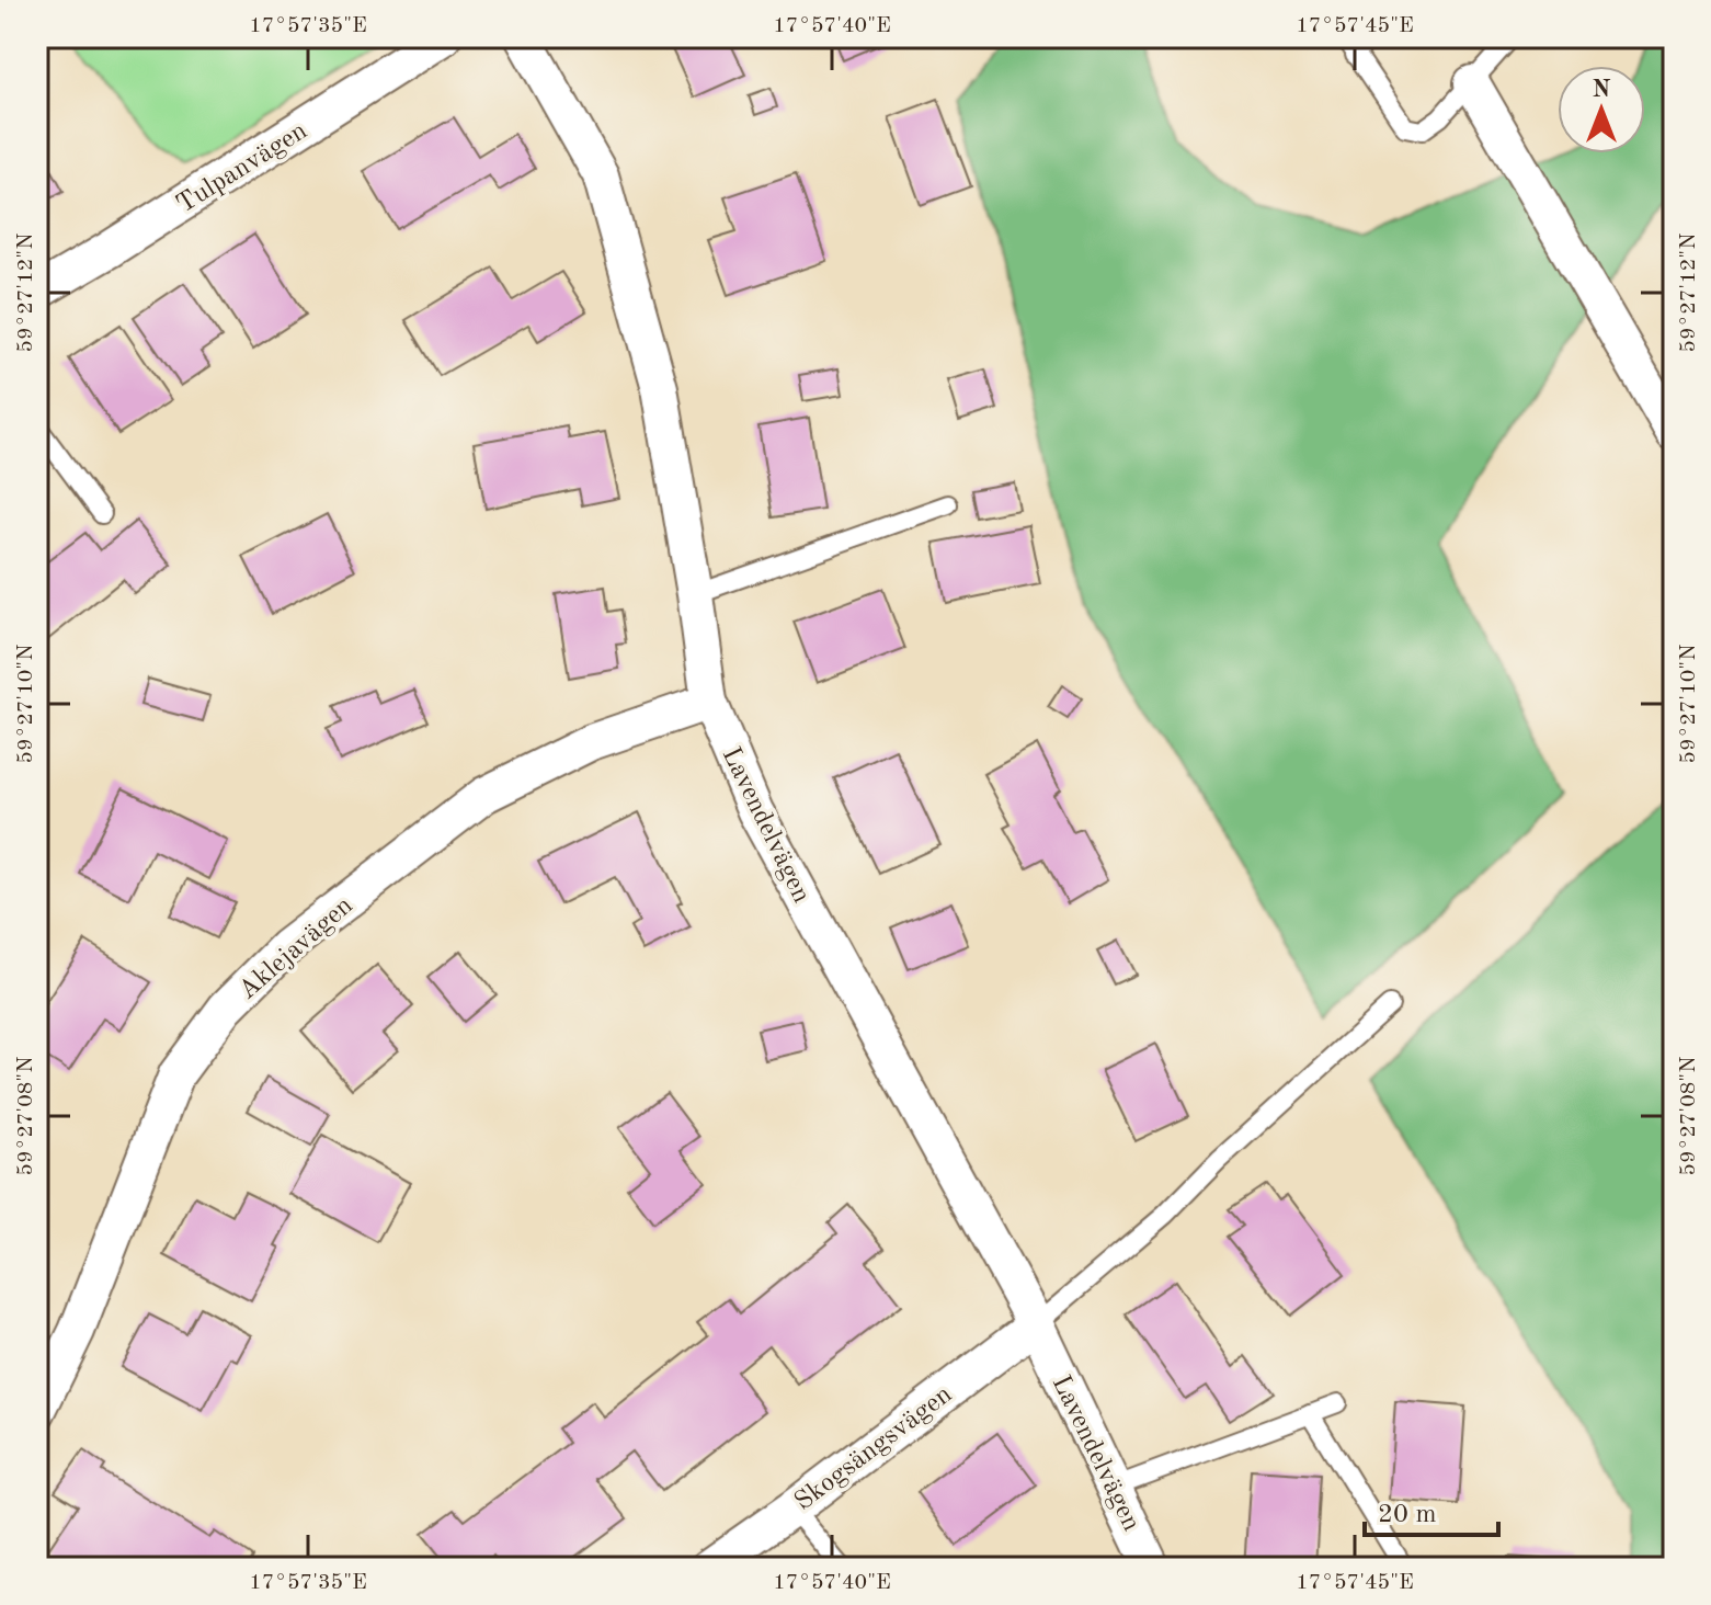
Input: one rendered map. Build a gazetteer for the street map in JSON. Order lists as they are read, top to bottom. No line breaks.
{"streets":{"street":["Tulpanvägen","Lavendelvägen","Aklejavägen","Skogsängsvägen"]},"crossings":[["Lavendelvägen","Aklejavägen"],["Lavendelvägen","Skogsängsvägen"]],"scale_bar":"20 m","north":"top","coordinates":["17°57'35\"E","17°57'40\"E","17°57'45\"E","59°27'12\"N","59°27'10\"N","59°27'08\"N"]}
